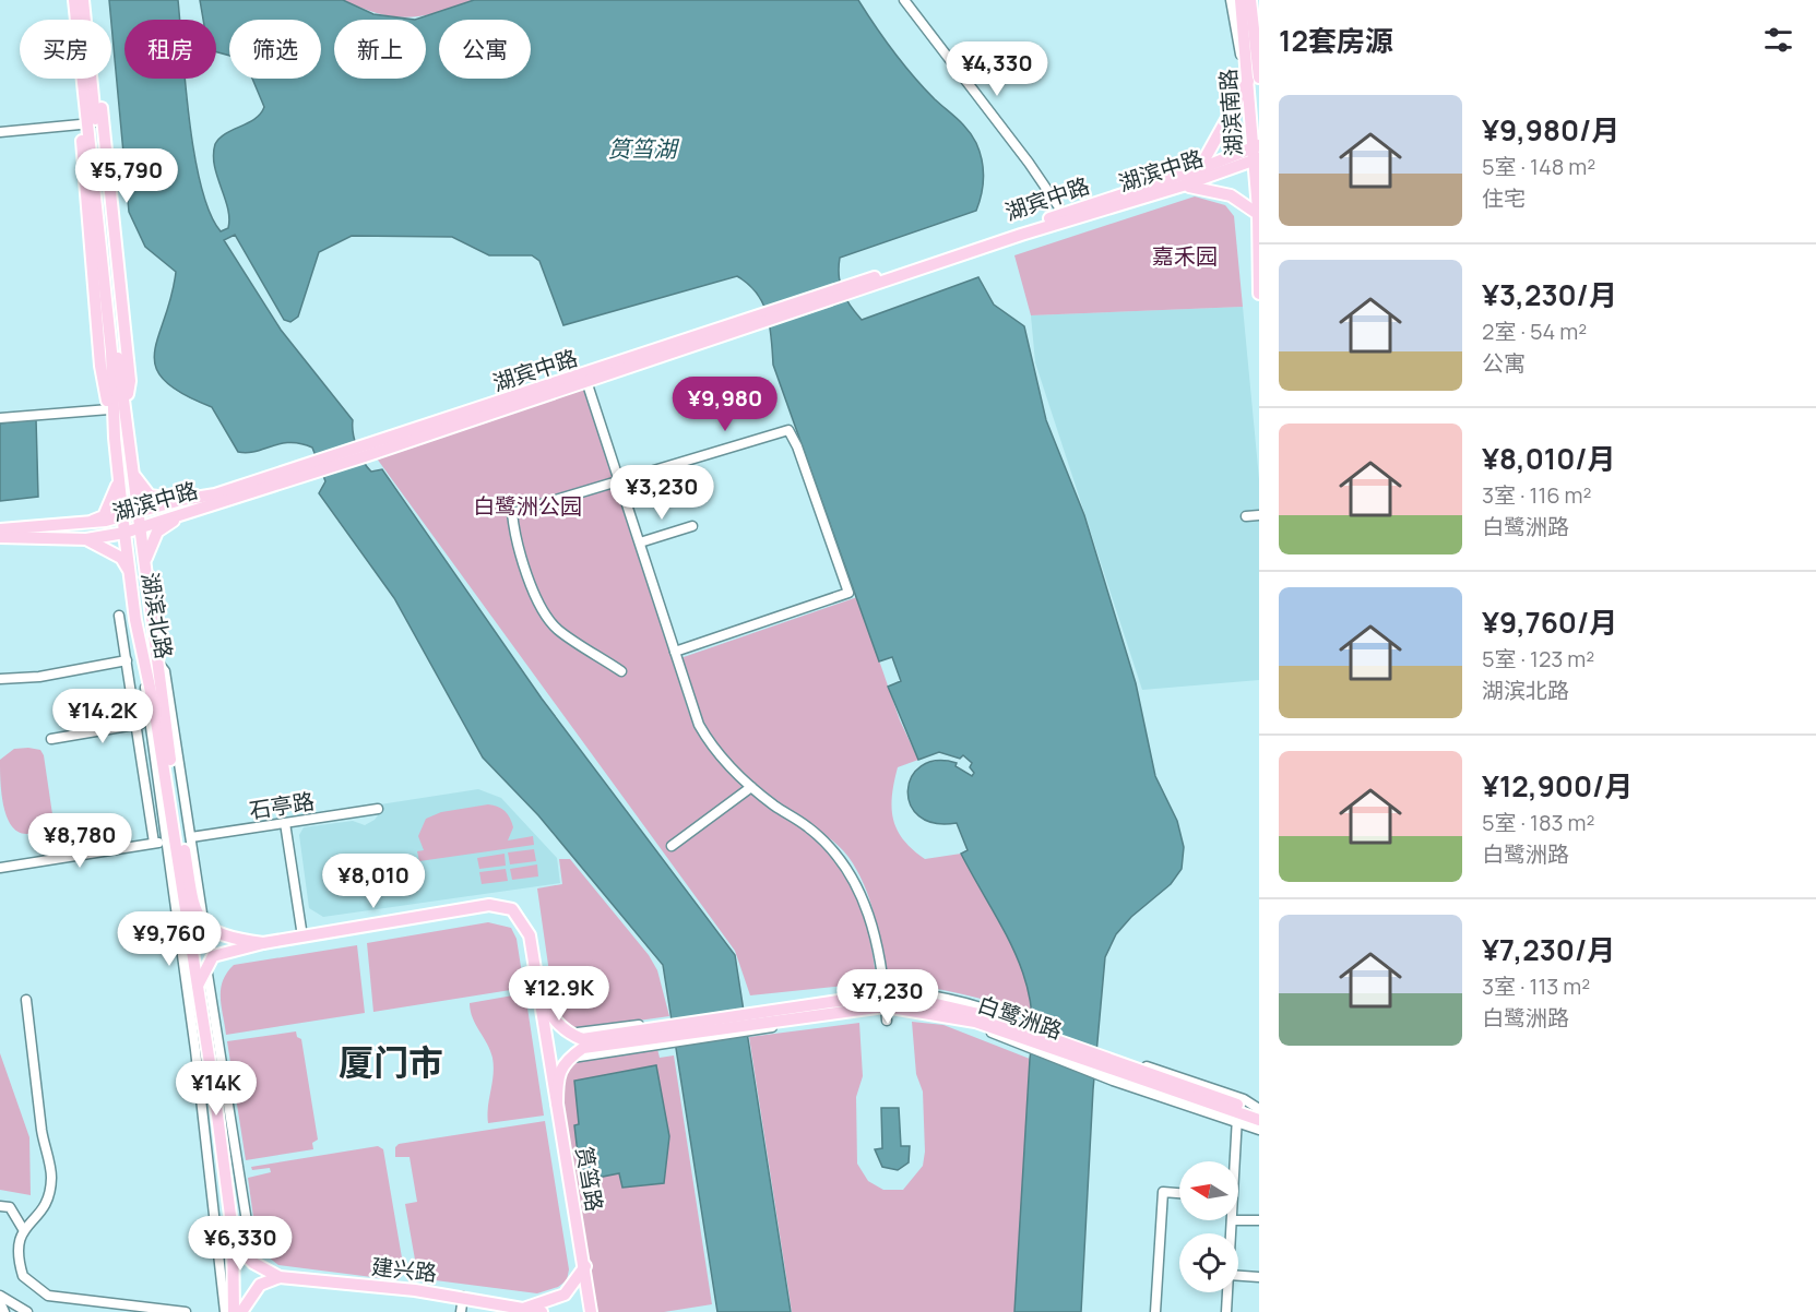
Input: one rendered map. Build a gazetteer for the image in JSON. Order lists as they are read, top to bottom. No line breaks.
{"streets":{"main road":["湖滨南路","湖滨中路","湖宾中路","湖滨北路","白鹭洲路","筼筜路","建兴路"],"street":["石亭路"]},"crossings":[["湖滨南路","湖滨中路"],["湖滨南路","湖宾中路"],["湖滨中路","湖宾中路"],["湖滨中路","湖滨北路"],["湖滨北路","白鹭洲路"],["湖滨北路","建兴路"],["白鹭洲路","筼筜路"]],"districts":["厦门市"],"water":["筼筜湖"],"parks":["嘉禾园","白鹭洲公园"],"north":"left","page":{"heading":"12套房源","chip":["买房","租房","筛选","新上","公寓"],"price":["¥4,330","¥5,790","¥9,980","¥3,230","¥14.2K","¥8,780","¥8,010","¥9,760","¥12.9K","¥7,230","¥14K","¥6,330"],"list":[{"name":"¥9,980/月","note":"5室 · 148 m² · 住宅"},{"name":"¥3,230/月","note":"2室 · 54 m² · 公寓"},{"name":"¥8,010/月","note":"3室 · 116 m² · 白鹭洲路"},{"name":"¥9,760/月","note":"5室 · 123 m² · 湖滨北路"},{"name":"¥12,900/月","note":"5室 · 183 m² · 白鹭洲路"},{"name":"¥7,230/月","note":"3室 · 113 m² · 白鹭洲路"}]}}
